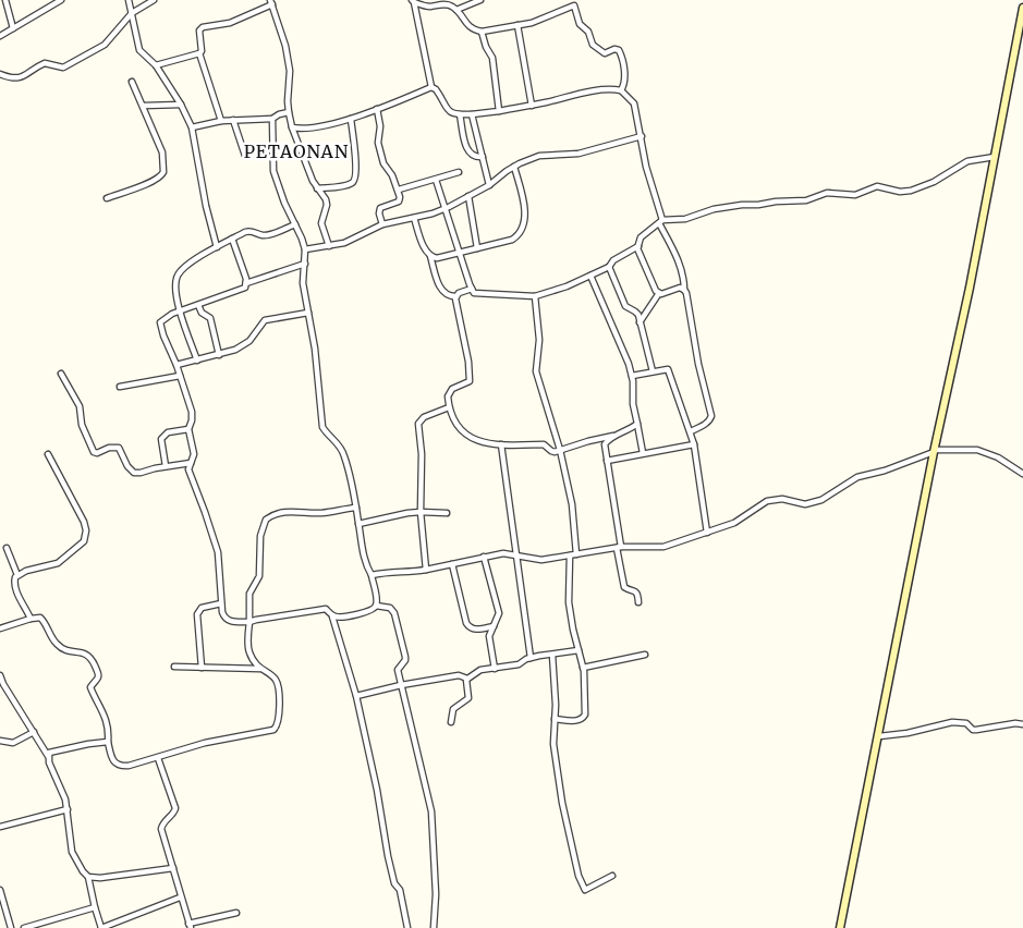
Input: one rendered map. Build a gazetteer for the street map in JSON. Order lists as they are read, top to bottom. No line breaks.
{"districts":["PETAONAN"]}
